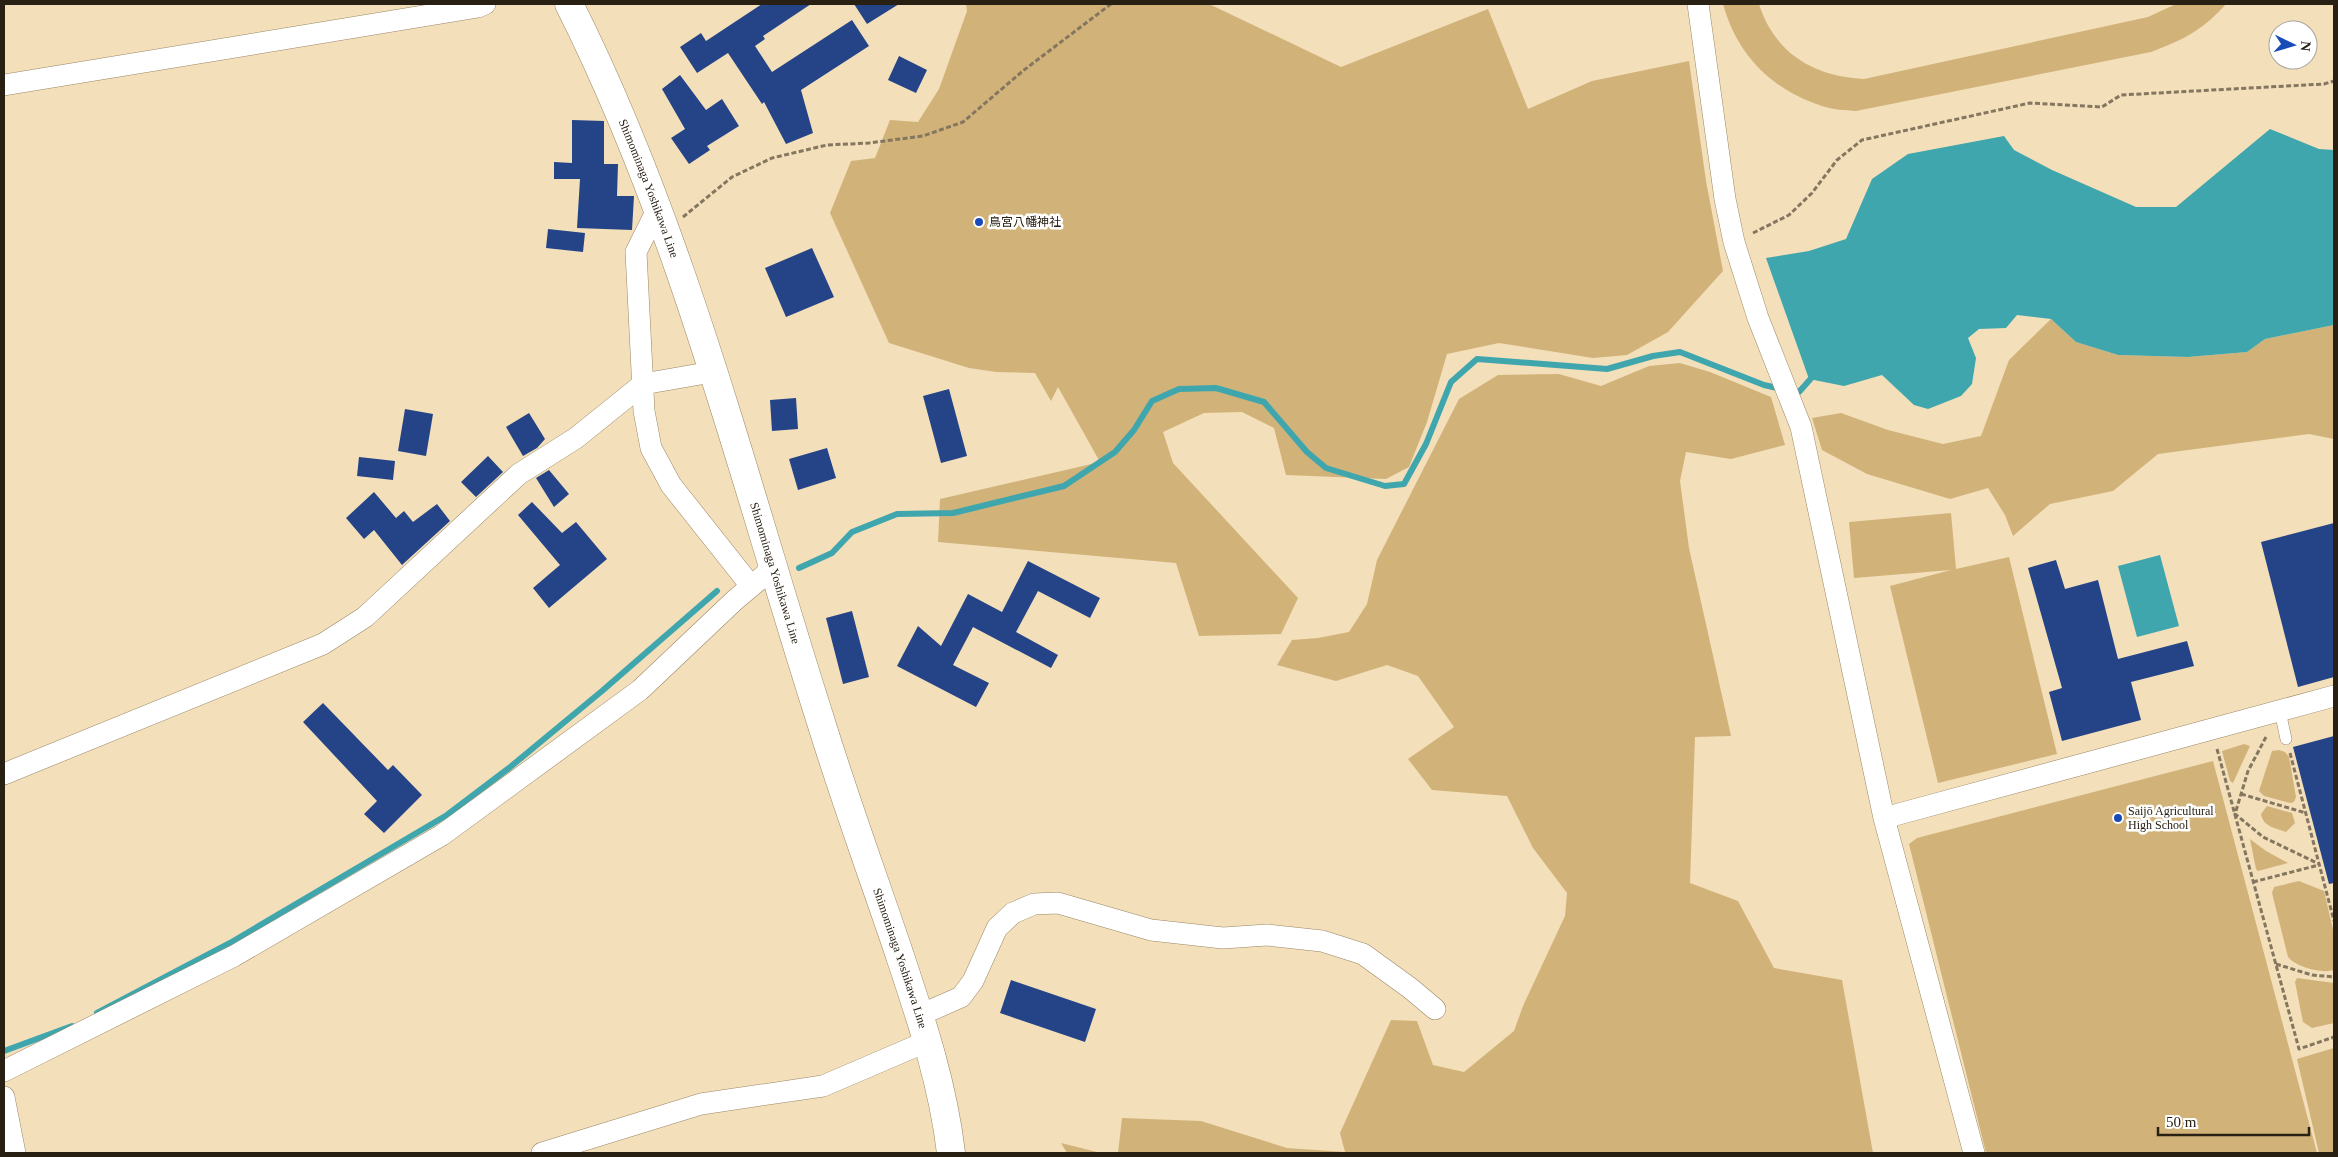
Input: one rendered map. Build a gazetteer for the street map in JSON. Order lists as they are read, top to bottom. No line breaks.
{"streets":{"main road":["Shimominaga Yoshikawa Line"]},"places":["鳥宮八幡神社","Saijō Agricultural High School"],"scale_bar":"50 m","north":"right"}
